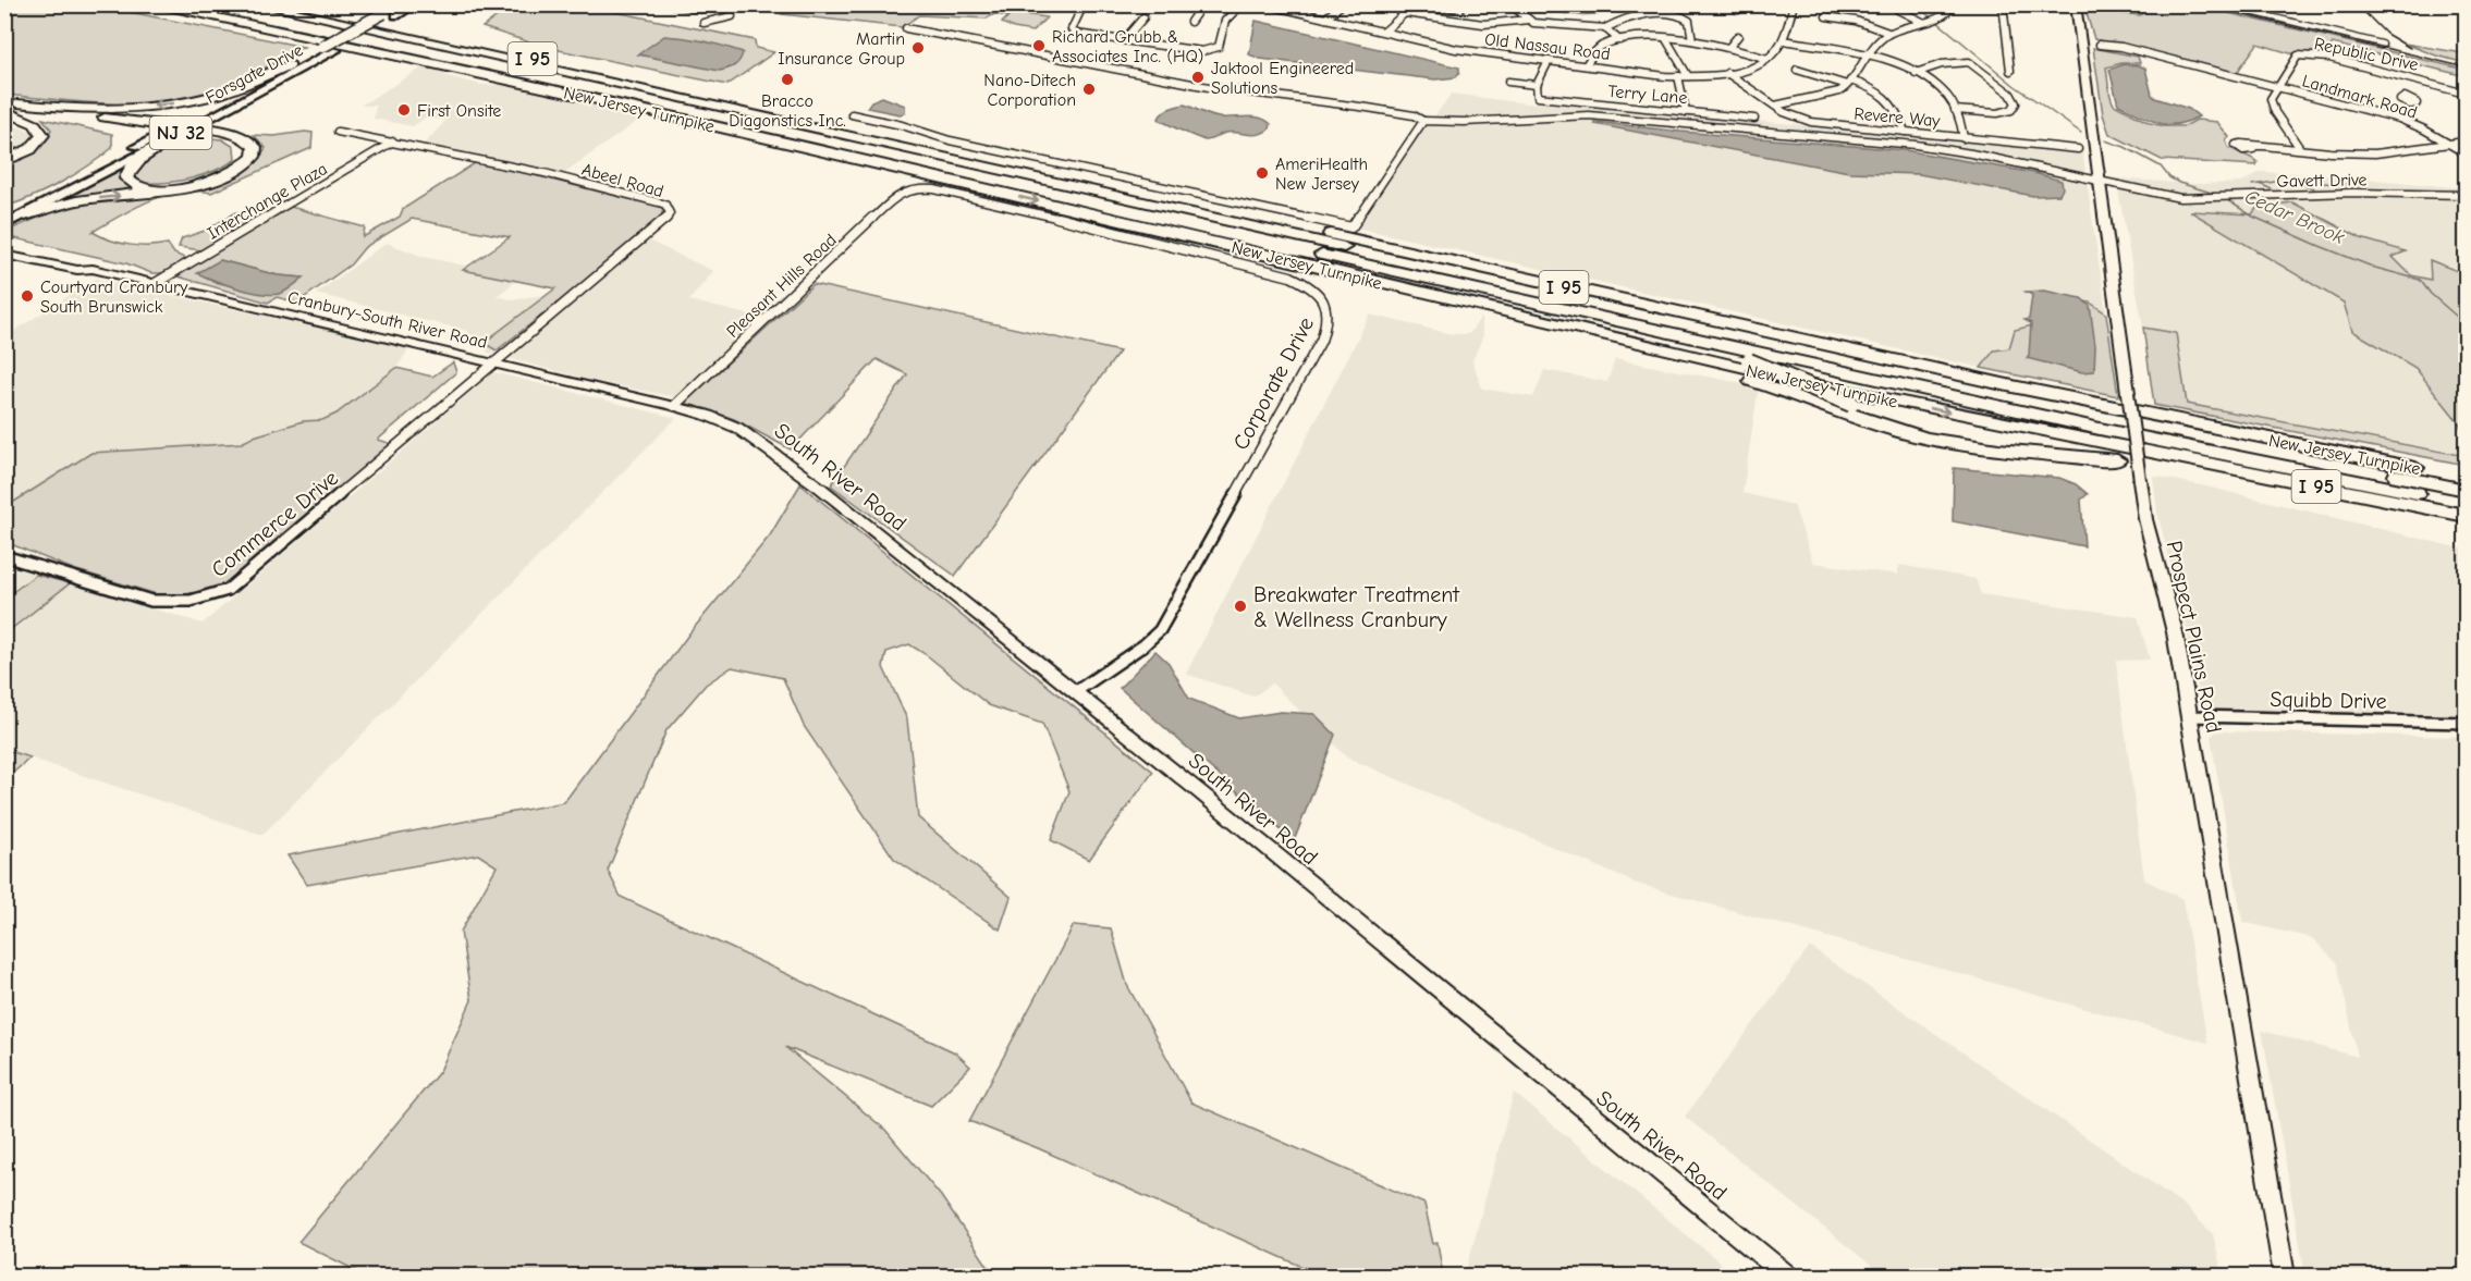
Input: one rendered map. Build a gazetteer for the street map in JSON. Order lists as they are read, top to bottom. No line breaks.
{"streets":{"highway":["I 95","New Jersey Turnpike"],"main road":["Forsgate Drive","NJ 32","Cranbury-South River Road","South River Road","Prospect Plains Road"],"street":["Old Nassau Road","Republic Drive","Terry Lane","Landmark Road","Revere Way","Abeel Road","Gavett Drive","Interchange Plaza","Pleasant Hills Road","Corporate Drive","Commerce Drive","Squibb Drive"]},"crossings":[["Old Nassau Road","Revere Way"],["Republic Drive","Landmark Road"],["Forsgate Drive","New Jersey Turnpike"],["Landmark Road","Prospect Plains Road"],["Abeel Road","Interchange Plaza"],["Abeel Road","Cranbury-South River Road"],["Abeel Road","Commerce Drive"],["Gavett Drive","Prospect Plains Road"],["Interchange Plaza","Cranbury-South River Road"],["Pleasant Hills Road","Cranbury-South River Road"],["Pleasant Hills Road","Corporate Drive"],["Pleasant Hills Road","South River Road"],["Cranbury-South River Road","South River Road"],["Cranbury-South River Road","Commerce Drive"],["Corporate Drive","South River Road"],["Prospect Plains Road","Squibb Drive"]],"water":["Cedar Brook"],"places":["Richard Grubb & Associates Inc. (HQ)","Martin Insurance Group","Jaktool Engineered Solutions","Bracco Diagonstics Inc.","Nano-Ditech Corporation","First Onsite","AmeriHealth New Jersey","Courtyard Cranbury South Brunswick","Breakwater Treatment & Wellness Cranbury"]}
